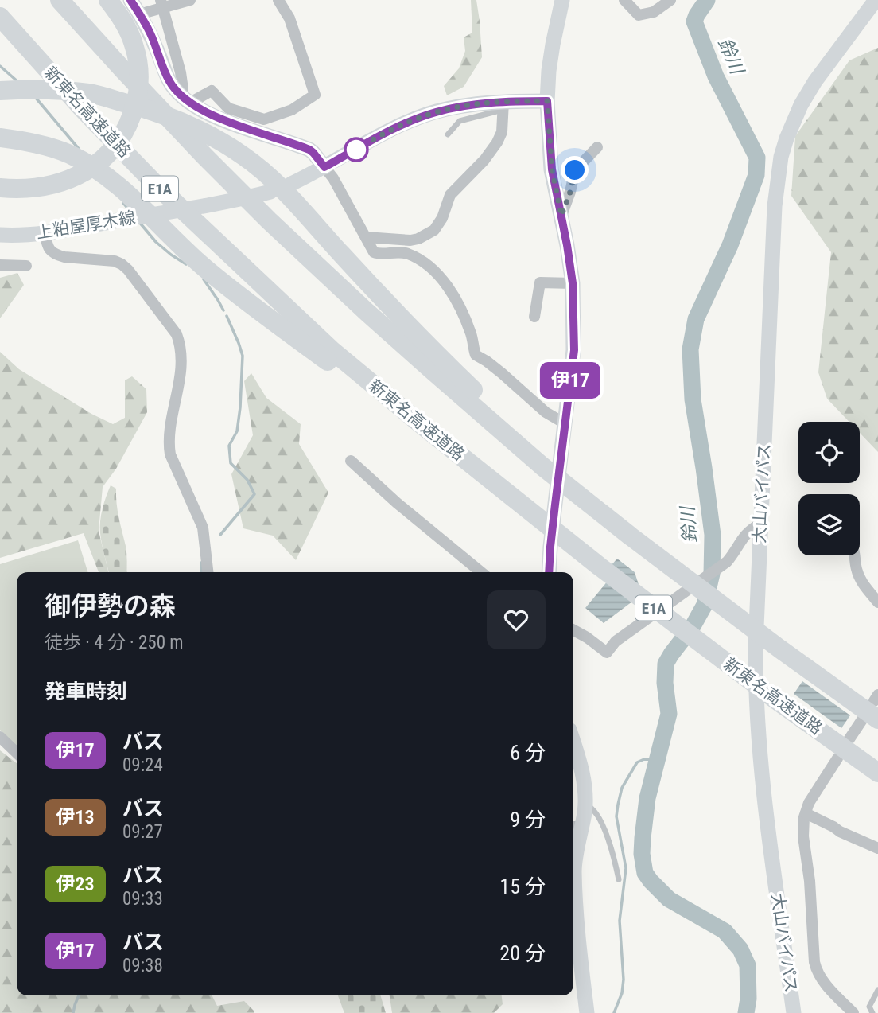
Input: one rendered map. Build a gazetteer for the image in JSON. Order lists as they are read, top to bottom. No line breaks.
{"streets":{"highway":["新東名高速道路","E1A"],"main road":["上粕屋厚木線","大山バイパス"]},"water":["鈴川"],"lines":["bus line 伊17"],"page":{"on_map":"伊17","heading":[["御伊勢の森","徒歩 · 4 分 · 250 m"],"発車時刻"],"list":[{"mark":"伊17","name":"バス","note":"09:24","value":"6 分"},{"mark":"伊13","name":"バス","note":"09:27","value":"9 分"},{"mark":"伊23","name":"バス","note":"09:33","value":"15 分"},{"mark":"伊17","name":"バス","note":"09:38","value":"20 分"}]}}
